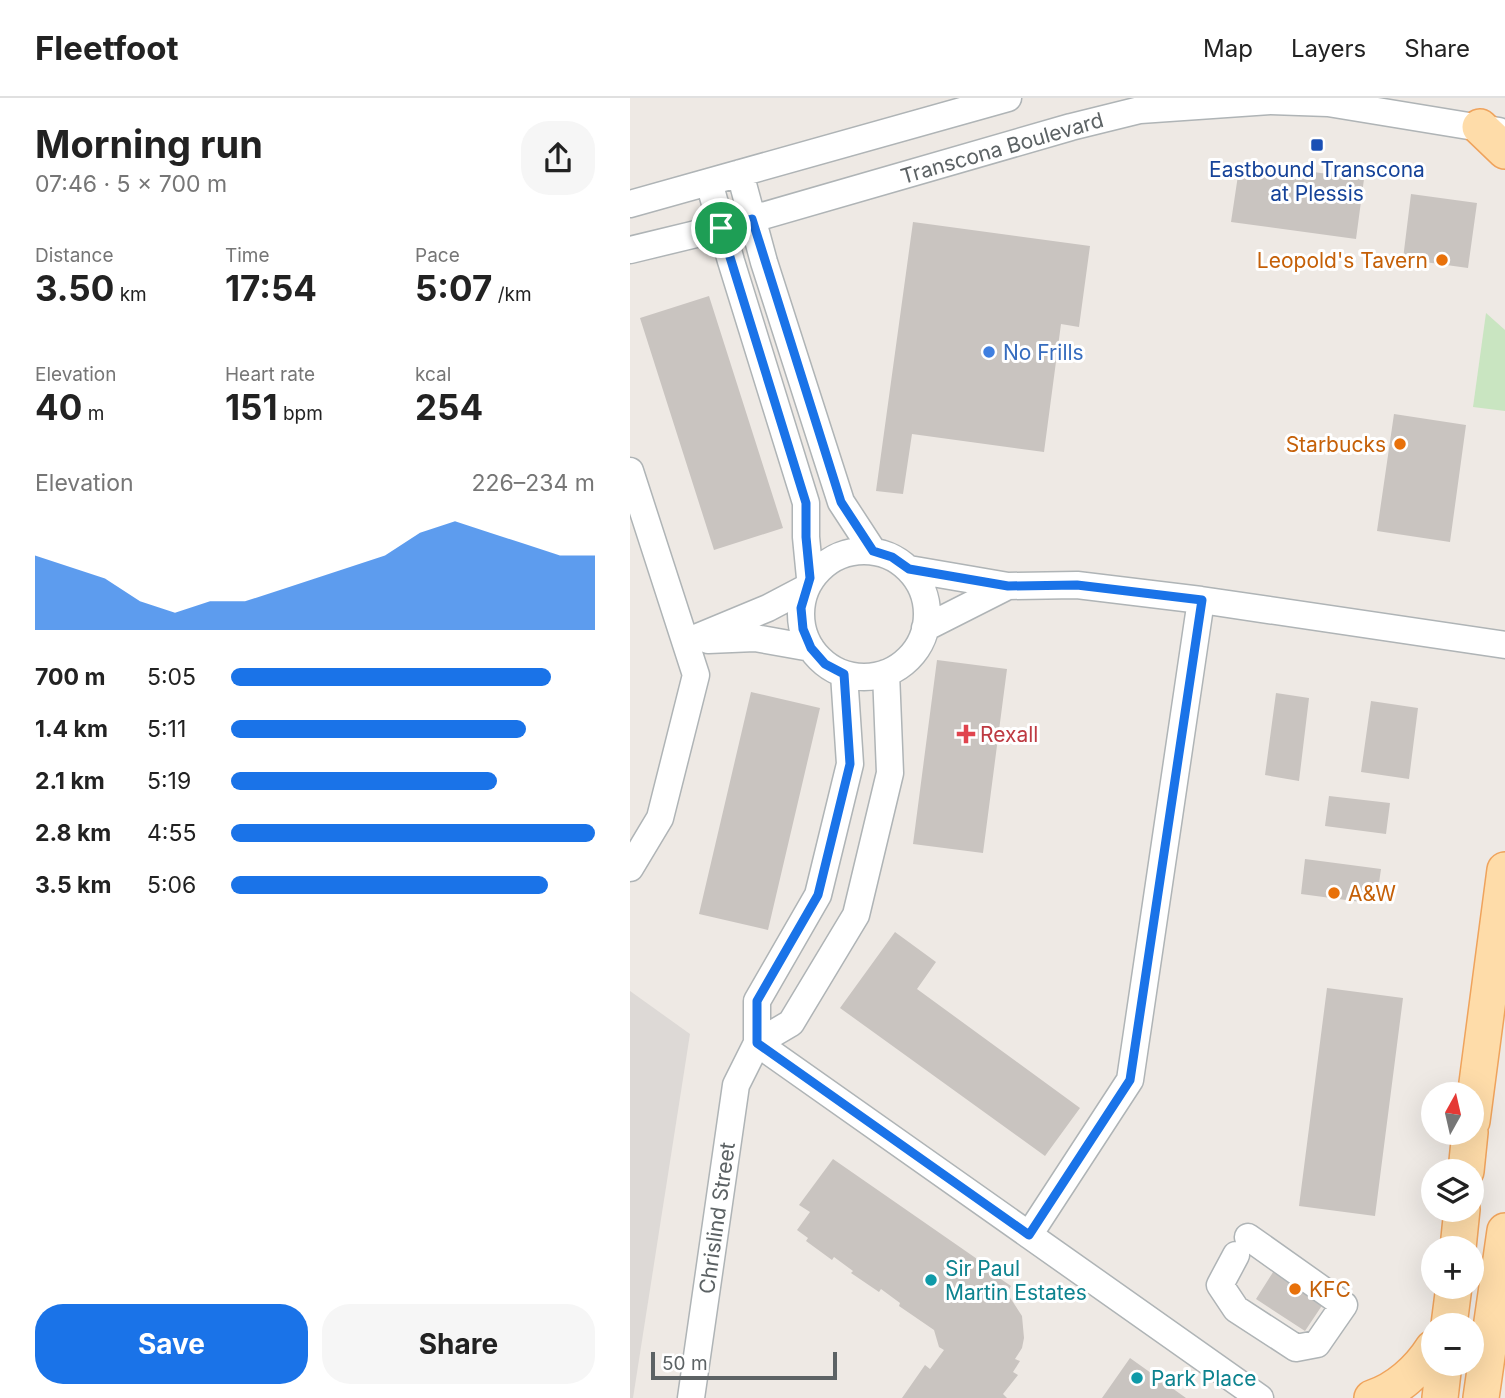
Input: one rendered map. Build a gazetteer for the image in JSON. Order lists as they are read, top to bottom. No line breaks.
{"streets":{"street":["Transcona Boulevard","Chrislind Street"]},"places":{"transit":["Eastbound Transcona at Plessis"],"other":["Leopold's Tavern","No Frills","Starbucks","A&W","Sir Paul Martin Estates","KFC","Park Place"],"health":["Rexall"]},"scale_bar":"50 m","north":"top","page":{"header":"Fleetfoot","nav":["Map","Layers","Share"],"heading":["Morning run","07:46 · 5 × 700 m"],"stats":[["Distance","3.50 km"],["Time","17:54"],["Pace","5:07 /km"],["Elevation","40 m"],["Heart rate","151 bpm"],["kcal","254"]],"chart":["Elevation","226–234 m"],"list":[{"name":"700 m","note":"5:05"},{"name":"1.4 km","note":"5:11"},{"name":"2.1 km","note":"5:19"},{"name":"2.8 km","note":"4:55"},{"name":"3.5 km","note":"5:06"}],"map_buttons":["+","−"],"buttons":["Save","Share"],"scale":"50 m"}}
